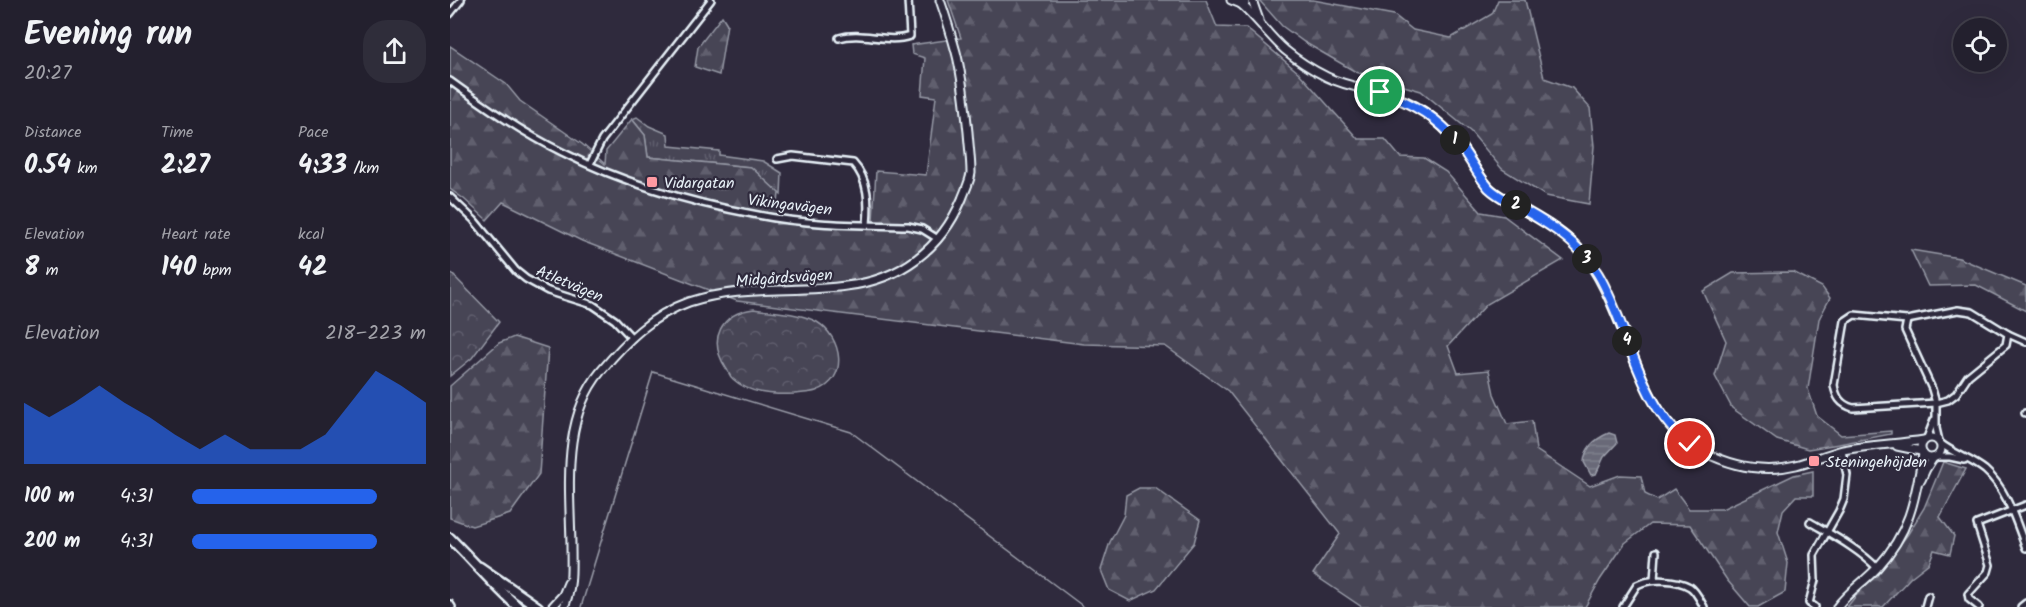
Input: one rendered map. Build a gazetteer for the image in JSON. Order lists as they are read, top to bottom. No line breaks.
{"streets":{"street":["Vikingavägen","Midgårdsvägen","Atletvägen"]},"crossings":[["Vikingavägen","Midgårdsvägen"],["Midgårdsvägen","Atletvägen"]],"places":{"transit":["Vidargatan","Steningehöjden"]},"page":{"heading":["Evening run","20:27"],"stats":[["Distance","0.54 km"],["Time","2:27"],["Pace","4:33 /km"],["Elevation","8 m"],["Heart rate","140 bpm"],["kcal","42"]],"pins":["1","2","3","4"],"chart":["Elevation","218–223 m"],"list":[{"name":"100 m","note":"4:31"},{"name":"200 m","note":"4:31"}]}}
